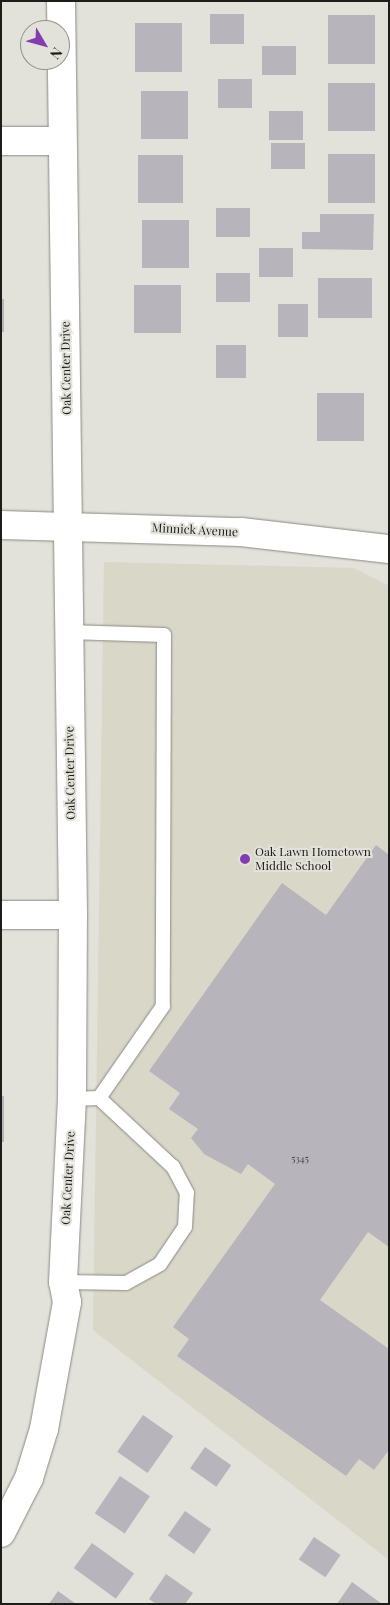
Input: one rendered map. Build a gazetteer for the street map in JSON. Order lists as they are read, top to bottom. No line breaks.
{"streets":{"street":["Oak Center Drive","Minnick Avenue"]},"crossings":[["Oak Center Drive","Minnick Avenue"]],"places":["Oak Lawn Hometown Middle School"],"house_numbers":["5345"],"north":"bottom right"}
